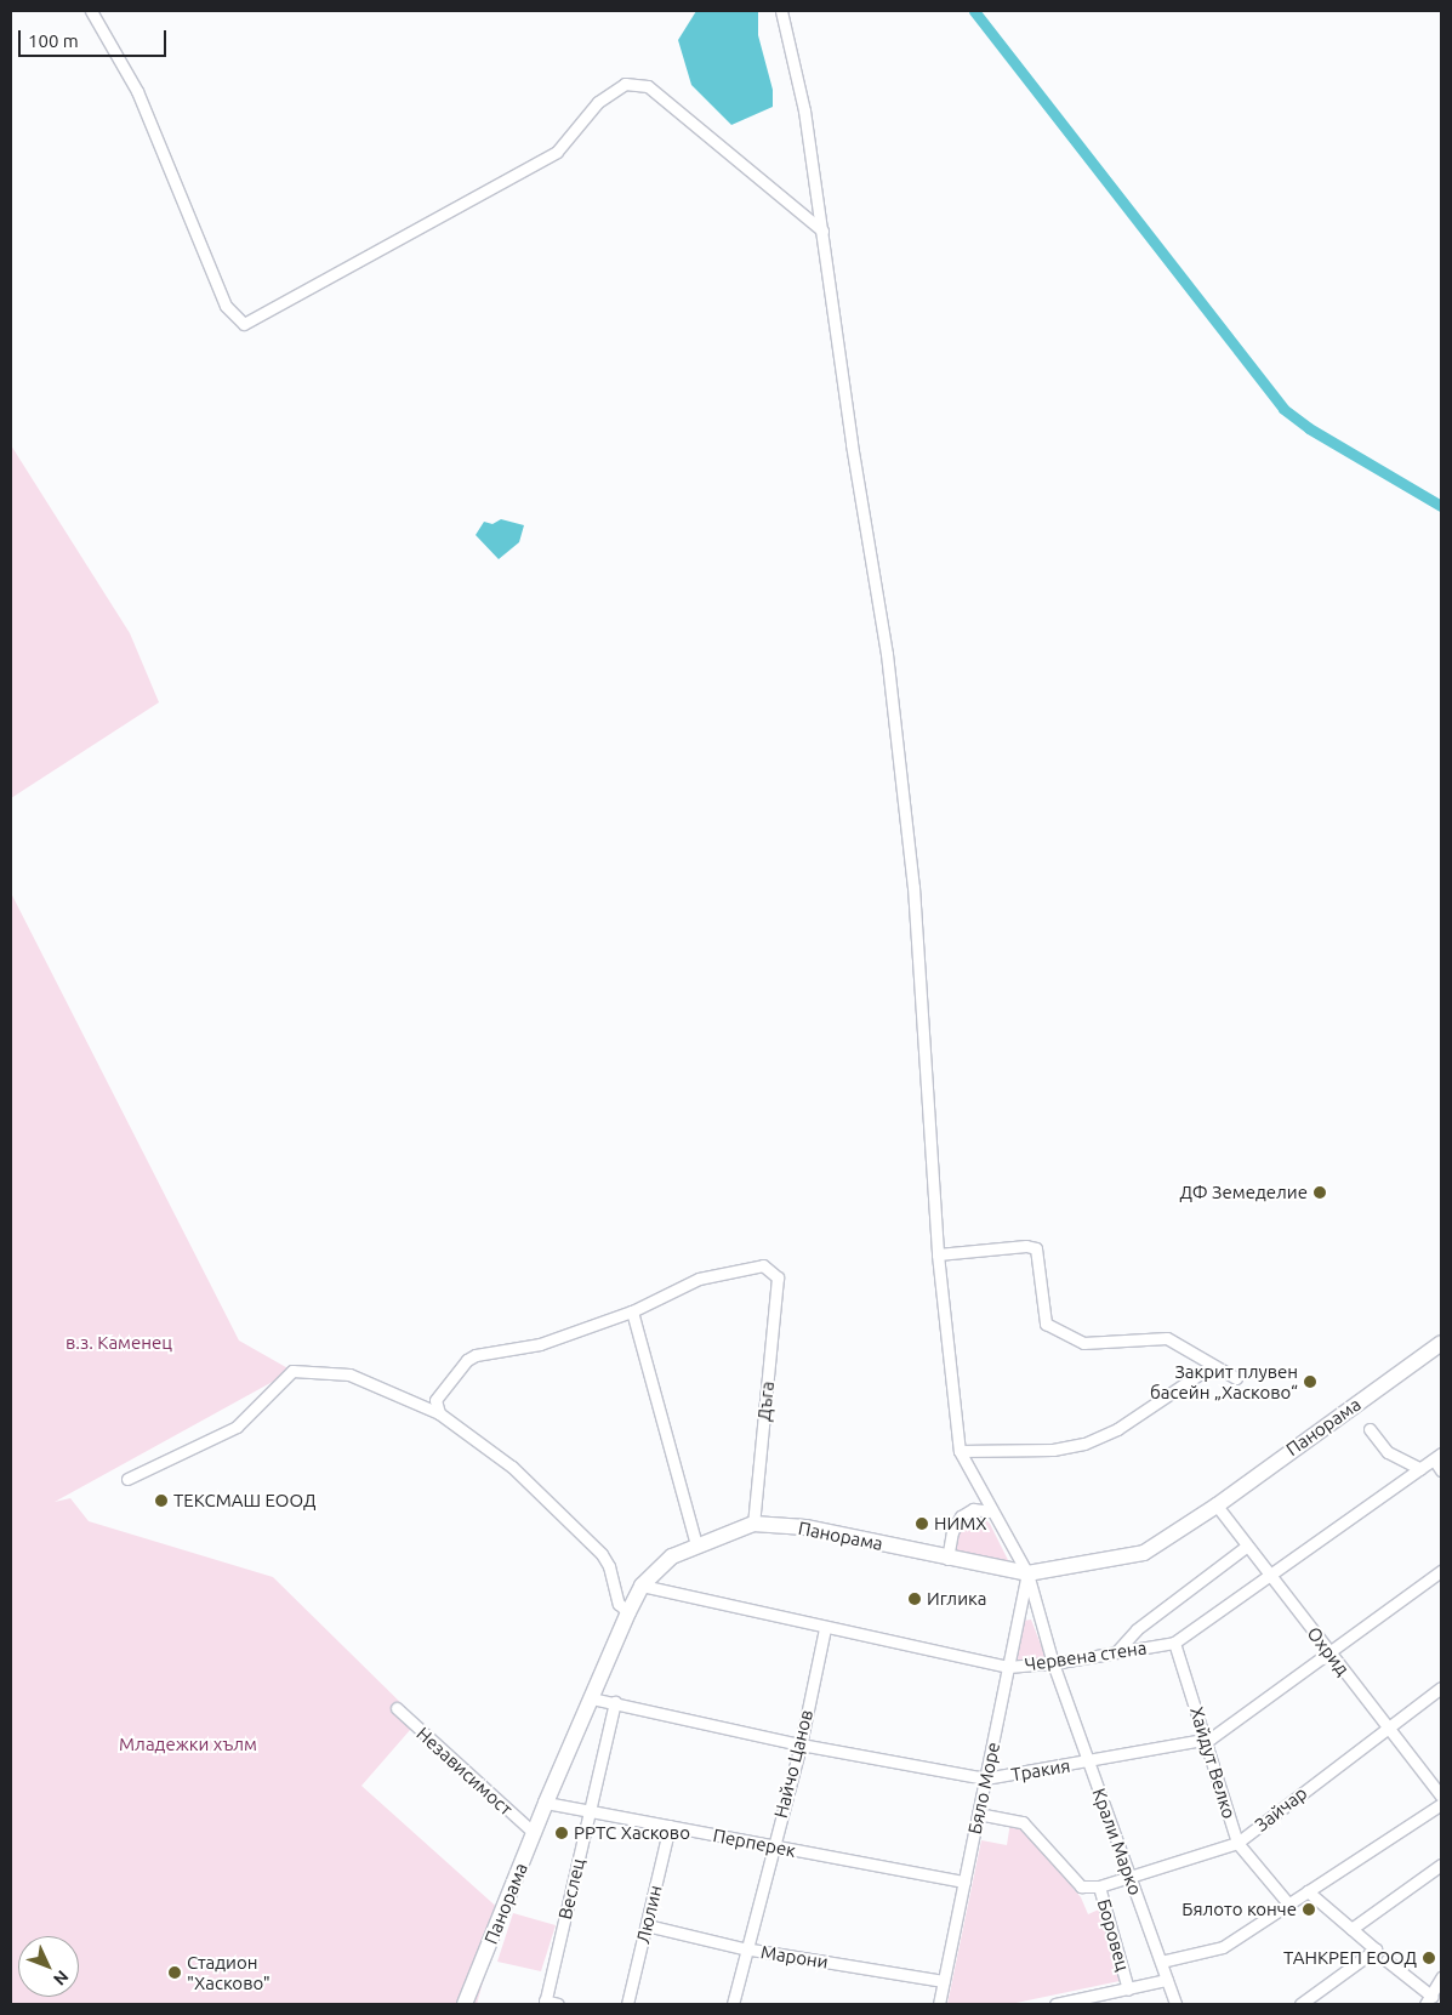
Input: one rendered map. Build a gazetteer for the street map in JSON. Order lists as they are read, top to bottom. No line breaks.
{"streets":{"street":["Дъга","Панорама","Охрид","Червена стена","Хайдут Велко","Найчо Цанов","Тракия","Независимост","Бяло Море","Зайчар","Крали Марко","Перперек","Веслец","Люлин","Боровец","Марони"]},"crossings":[["Дъга","Панорама"],["Панорама","Охрид"],["Панорама","Червена стена"],["Панорама","Тракия"],["Панорама","Независимост"],["Панорама","Бяло Море"],["Панорама","Крали Марко"],["Панорама","Перперек"],["Охрид","Червена стена"],["Охрид","Тракия"],["Охрид","Зайчар"],["Червена стена","Хайдут Велко"],["Червена стена","Найчо Цанов"],["Червена стена","Бяло Море"],["Червена стена","Крали Марко"],["Хайдут Велко","Тракия"],["Хайдут Велко","Зайчар"],["Найчо Цанов","Тракия"],["Найчо Цанов","Перперек"],["Найчо Цанов","Марони"],["Тракия","Бяло Море"],["Тракия","Крали Марко"],["Тракия","Веслец"],["Бяло Море","Крали Марко"],["Бяло Море","Перперек"],["Бяло Море","Боровец"],["Бяло Море","Марони"],["Зайчар","Крали Марко"],["Зайчар","Боровец"],["Перперек","Веслец"],["Перперек","Люлин"],["Люлин","Марони"]],"parks":["в.з. Каменец","Младежки хълм"],"places":["ДФ Земеделие","Закрит плувен басейн „Хасково“","ТЕКСМАШ ЕООД","НИМХ","Иглика","РРТС Хасково","Бялото конче","ТАНКРЕП ЕООД","Стадион \"Хасково\""],"scale_bar":"100 m","north":"bottom right"}
